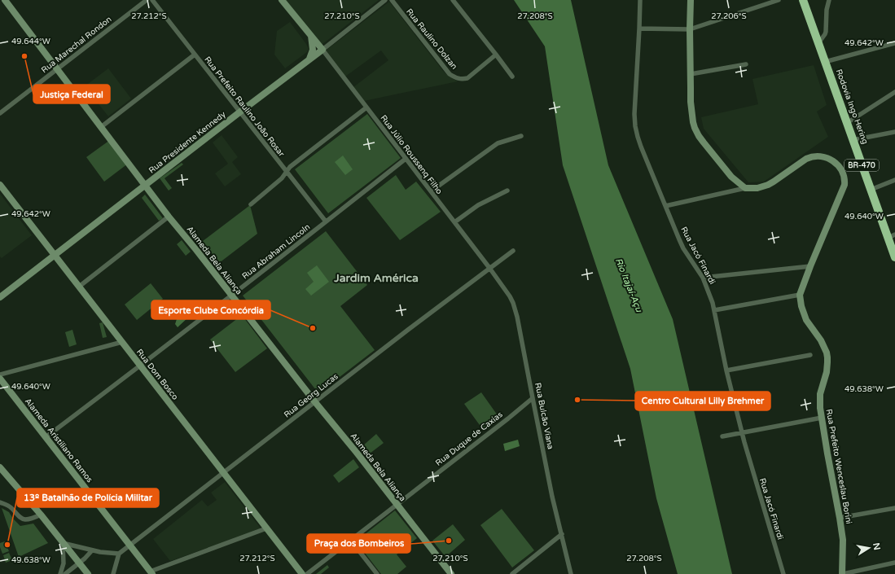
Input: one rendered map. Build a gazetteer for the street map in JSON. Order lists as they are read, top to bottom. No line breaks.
{"streets":{"highway":["Rodovia Ingo Hering","BR-470"],"street":["Rua Raulino Dolzan","Rua Marechal Rondon","Rua Prefeito Raulino João Rosar","Rua Presidente Kennedy","Rua Júlio Roussenq Filho","Rua Abraham Lincoln","Rua Jacó Finardi","Alameda Bela Aliança","Rua Dom Bosco","Rua Georg Lucas","Rua Bulcão Viana","Rua Duque de Caxias","Alameda Aristiliano Ramos","Rua Prefeito Wenceslau Borini"]},"crossings":[["Rua Marechal Rondon","Alameda Bela Aliança"],["Rua Prefeito Raulino João Rosar","Rua Presidente Kennedy"],["Rua Prefeito Raulino João Rosar","Rua Abraham Lincoln"],["Rua Presidente Kennedy","Rua Júlio Roussenq Filho"],["Rua Presidente Kennedy","Alameda Bela Aliança"],["Rua Presidente Kennedy","Rua Dom Bosco"],["Rua Júlio Roussenq Filho","Rua Abraham Lincoln"],["Rua Júlio Roussenq Filho","Rua Georg Lucas"],["Rua Júlio Roussenq Filho","Rua Bulcão Viana"],["Rua Abraham Lincoln","Alameda Bela Aliança"],["Rua Abraham Lincoln","Rua Dom Bosco"],["Rua Abraham Lincoln","Alameda Aristiliano Ramos"],["Alameda Bela Aliança","Rua Georg Lucas"],["Alameda Bela Aliança","Rua Duque de Caxias"],["Rua Dom Bosco","Rua Georg Lucas"],["Rua Georg Lucas","Rua Bulcão Viana"],["Rua Georg Lucas","Alameda Aristiliano Ramos"],["Rua Bulcão Viana","Rua Duque de Caxias"]],"districts":["Jardim América"],"water":["Rio Itajaí-Açu"],"places":["Justiça Federal","Esporte Clube Concórdia","Centro Cultural Lilly Brehmer","Praça dos Bombeiros","13º Batalhão de Polícia Militar"],"north":"right","coordinates":["27.212°S","27.210°S","27.208°S","27.206°S","49.644°W","49.642°W","49.640°W","49.638°W"]}
